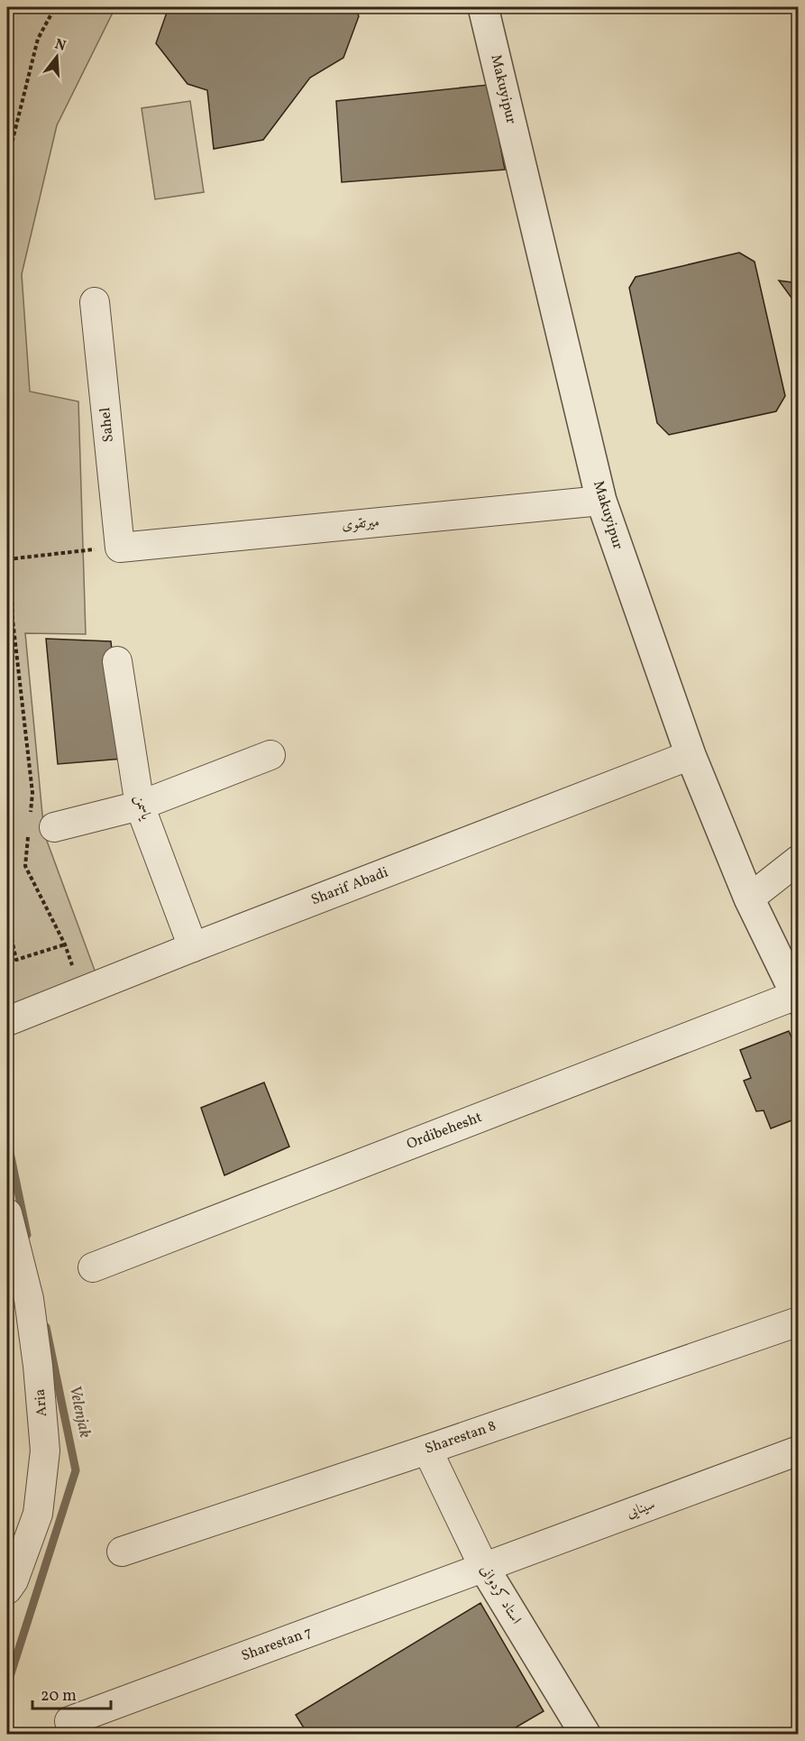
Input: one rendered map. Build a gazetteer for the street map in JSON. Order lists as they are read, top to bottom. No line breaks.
{"streets":{"street":["Makuyipur","Sahel","میرتقوی","یاسمن","Sharif Abadi","Ordibehesht","Aria","Sharestan 8","سینایی","استاد کردوانی","Sharestan 7"]},"crossings":[["Makuyipur","میرتقوی"],["Makuyipur","Sharif Abadi"],["Makuyipur","Ordibehesht"],["Sahel","میرتقوی"],["یاسمن","Sharif Abadi"],["Sharestan 8","استاد کردوانی"],["سینایی","استاد کردوانی"],["سینایی","Sharestan 7"],["استاد کردوانی","Sharestan 7"]],"water":["Velenjak"],"scale_bar":"20 m","north":"top"}
